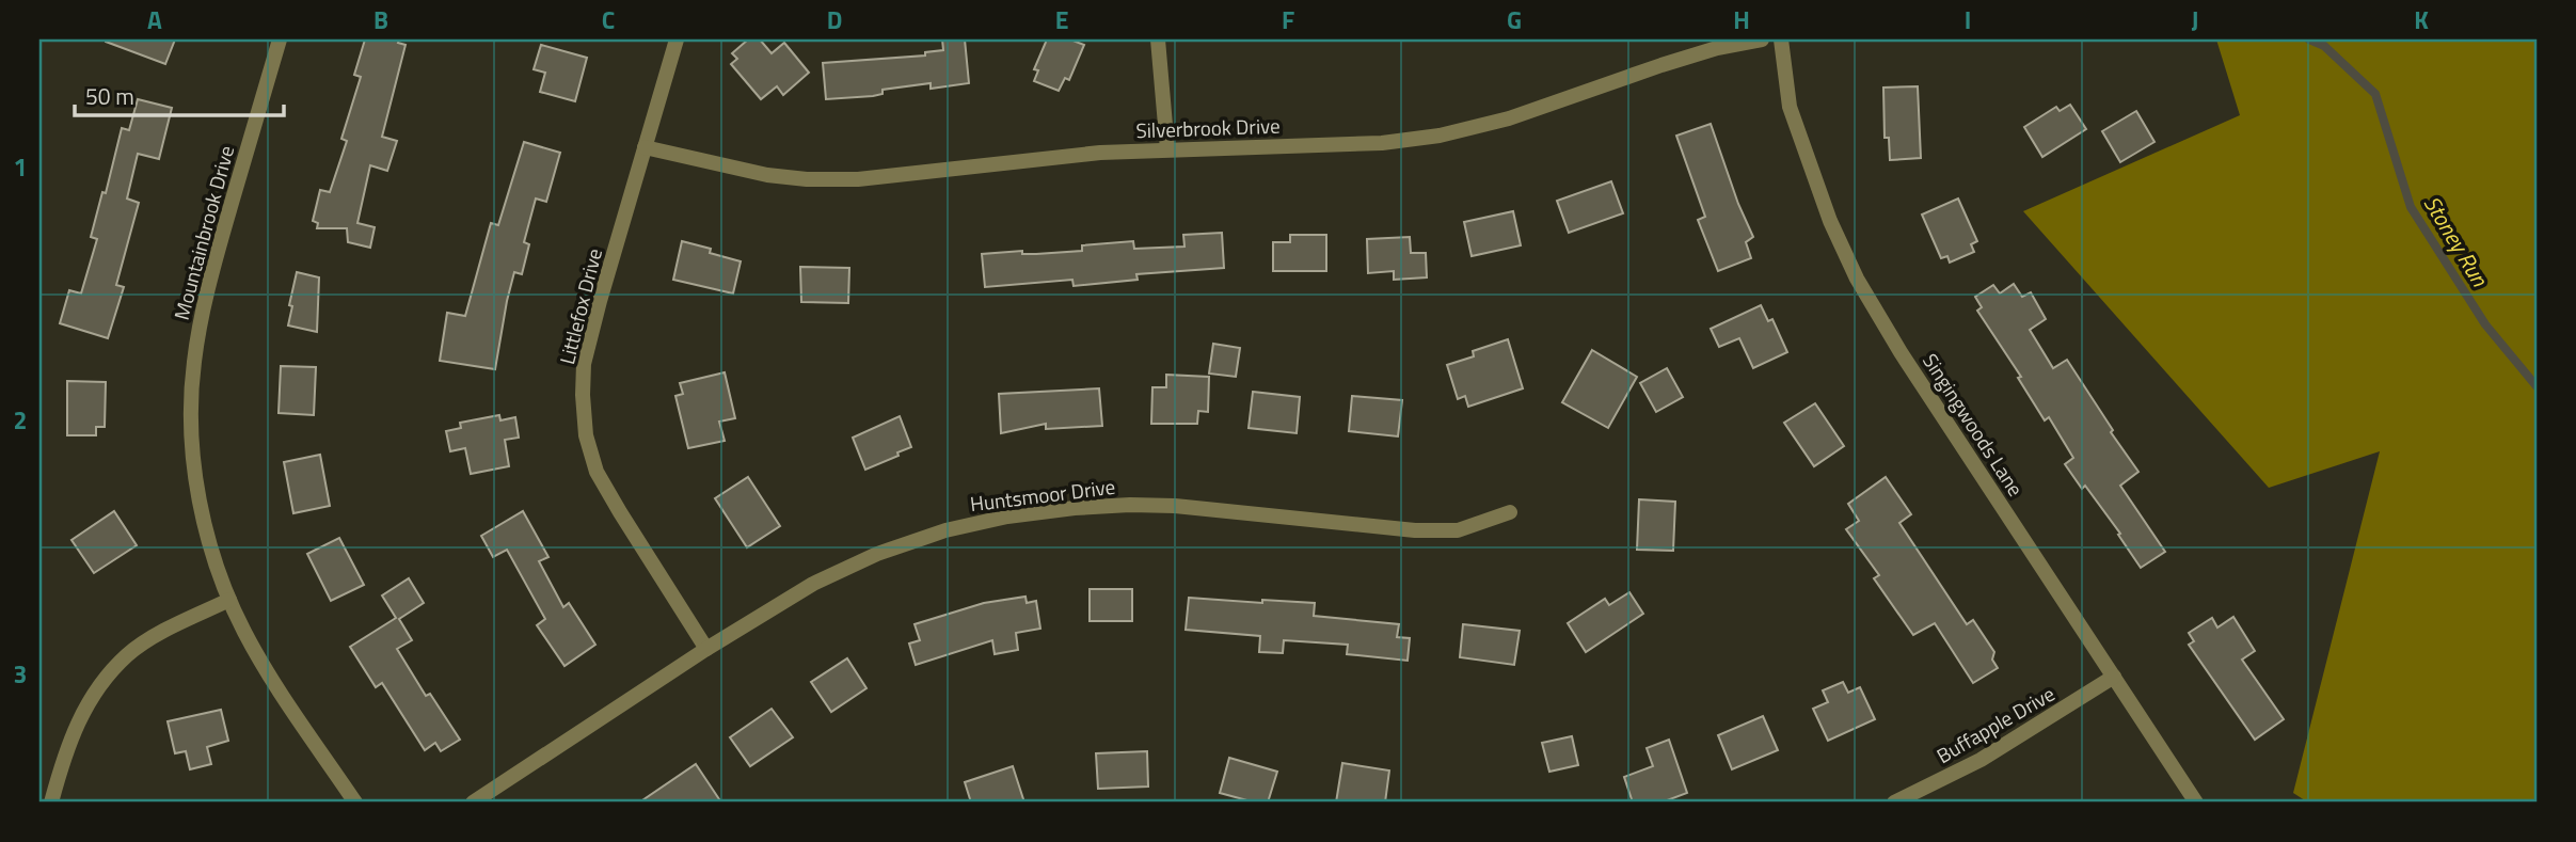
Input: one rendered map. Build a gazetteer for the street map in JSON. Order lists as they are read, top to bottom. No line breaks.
{"streets":{"street":["Silverbrook Drive","Mountainbrook Drive","Littlefox Drive","Singingwoods Lane","Huntsmoor Drive","Buffapple Drive"]},"crossings":[["Silverbrook Drive","Littlefox Drive"],["Littlefox Drive","Huntsmoor Drive"],["Singingwoods Lane","Buffapple Drive"]],"water":["Stoney Run"],"scale_bar":"50 m","grid":{"columns":["A","B","C","D","E","F","G","H","I","J","K"],"rows":["1","2","3"]}}
